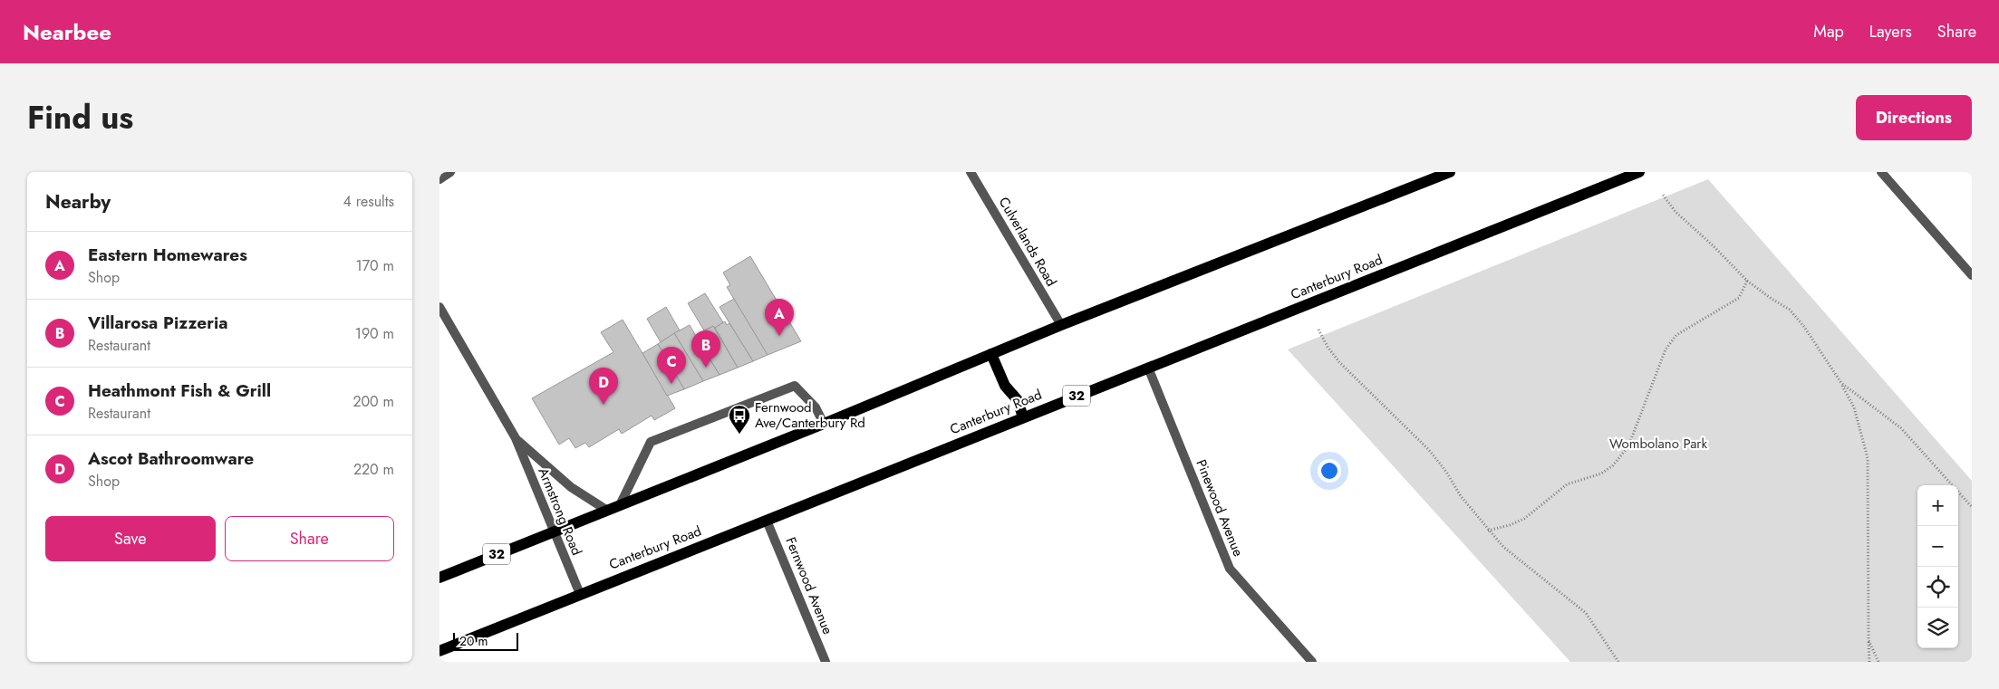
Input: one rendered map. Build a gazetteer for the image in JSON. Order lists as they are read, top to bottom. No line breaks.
{"streets":{"main road":["Canterbury Road","32"],"street":["Culverlands Road","Pinewood Avenue","Armstrong Road","Fernwood Avenue"]},"crossings":[["Culverlands Road","32"],["Canterbury Road","Pinewood Avenue"],["Canterbury Road","Armstrong Road"],["Canterbury Road","Fernwood Avenue"],["32","Armstrong Road"]],"parks":["Wombolano Park"],"places":{"bus stop":["Fernwood Ave/Canterbury Rd"]},"scale_bar":"20 m","page":{"header":"Nearbee","nav":["Map","Layers","Share"],"title":"Find us","buttons":["Directions",["Save","Share"]],"heading":["Nearby","4 results"],"list":[{"mark":"A","name":"Eastern Homewares","note":"Shop","value":"170 m"},{"mark":"B","name":"Villarosa Pizzeria","note":"Restaurant","value":"190 m"},{"mark":"C","name":"Heathmont Fish & Grill","note":"Restaurant","value":"200 m"},{"mark":"D","name":"Ascot Bathroomware","note":"Shop","value":"220 m"}],"pins":["A","B","C","D"],"map_buttons":["+","−"],"scale":"20 m"}}
